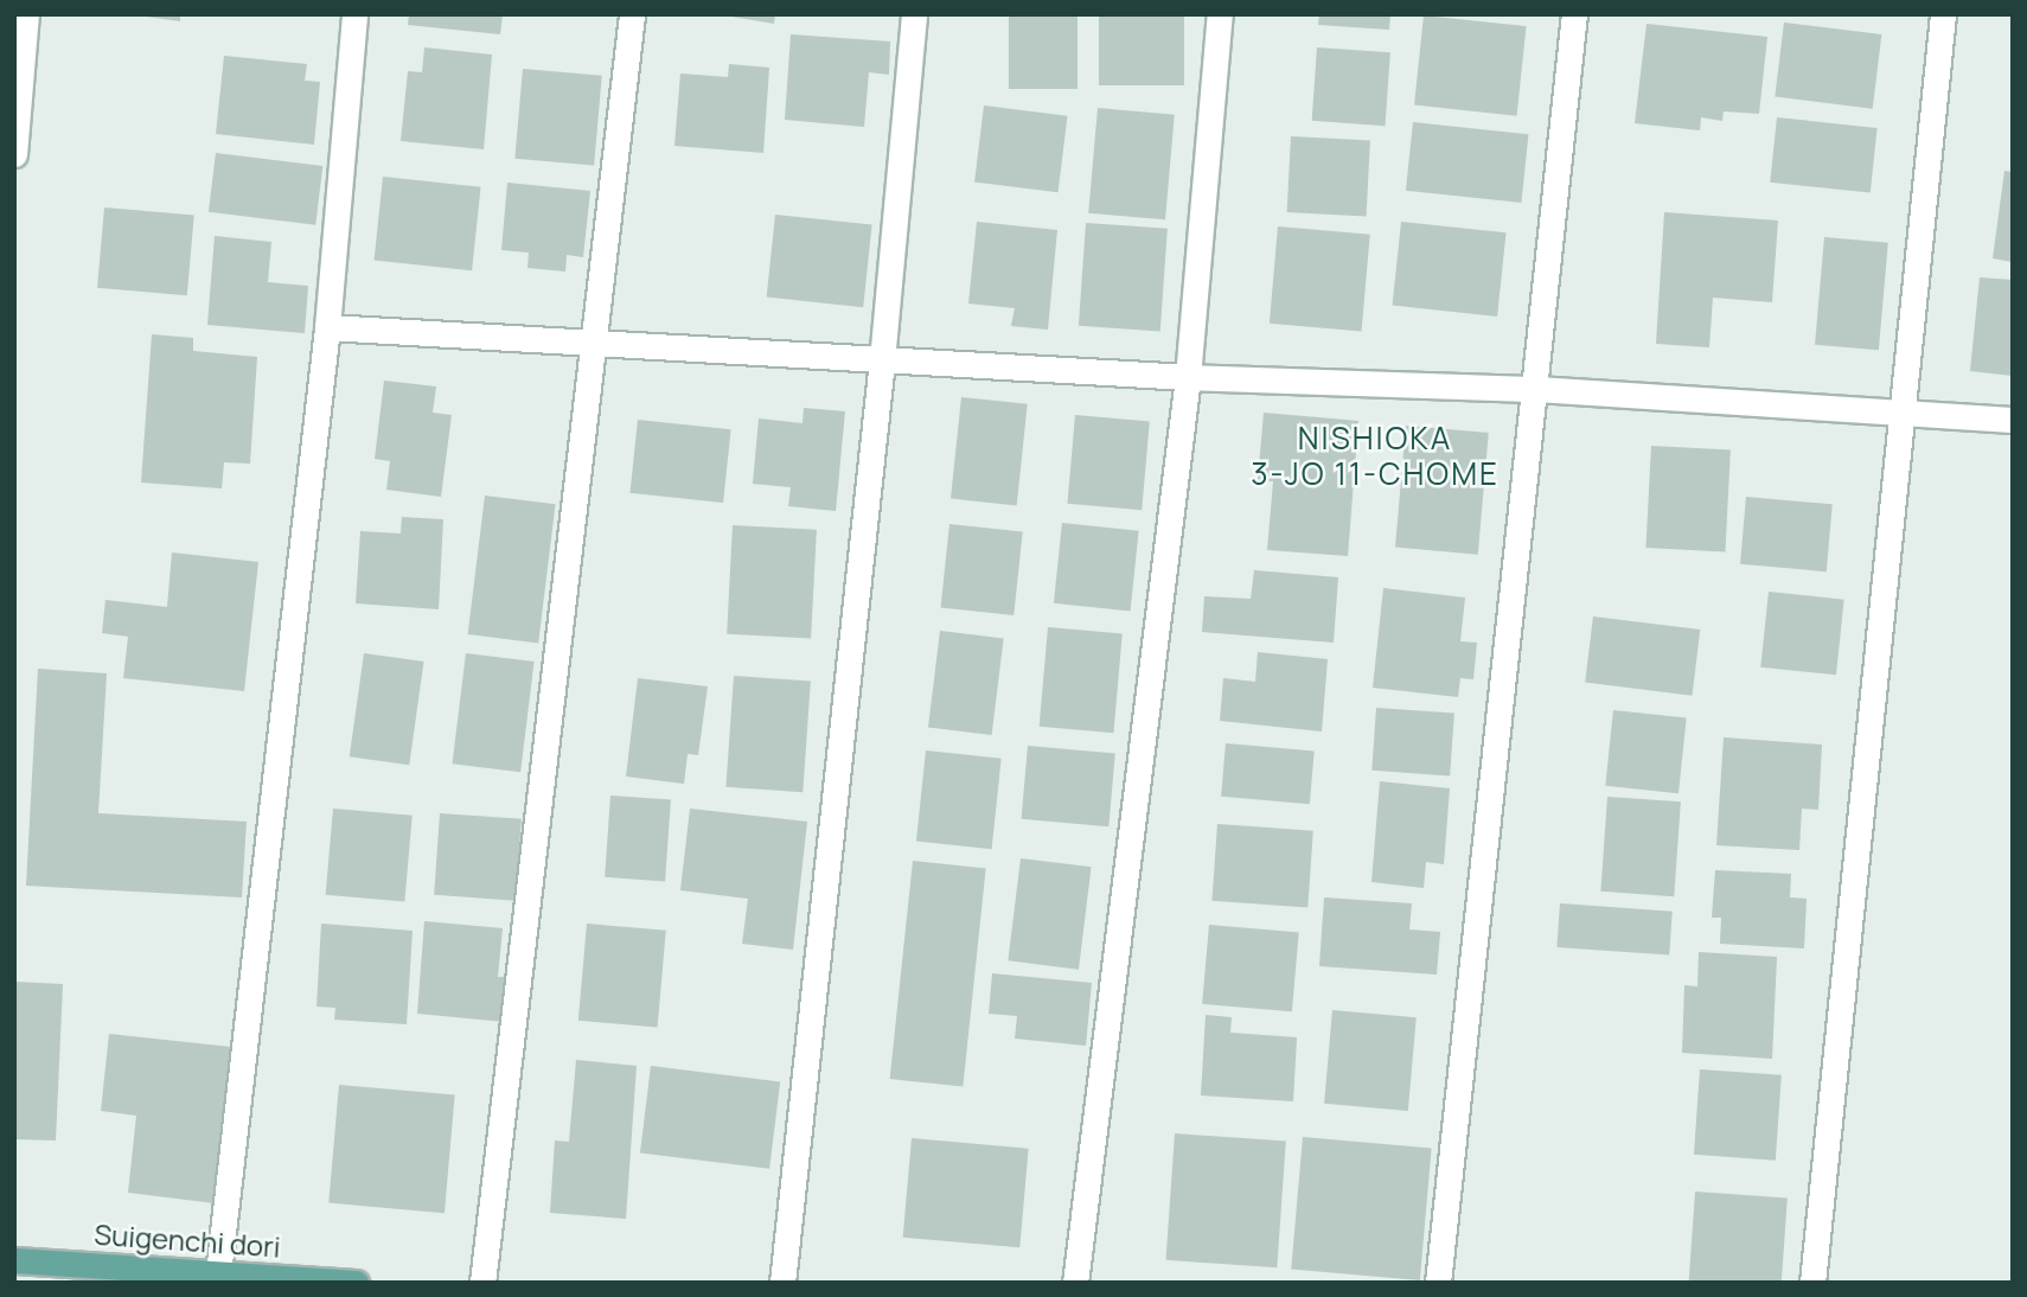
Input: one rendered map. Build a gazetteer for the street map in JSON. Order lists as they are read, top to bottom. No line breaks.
{"streets":{"main road":["Suigenchi dori"]},"districts":["NISHIOKA 3-JO 11-CHOME"]}
